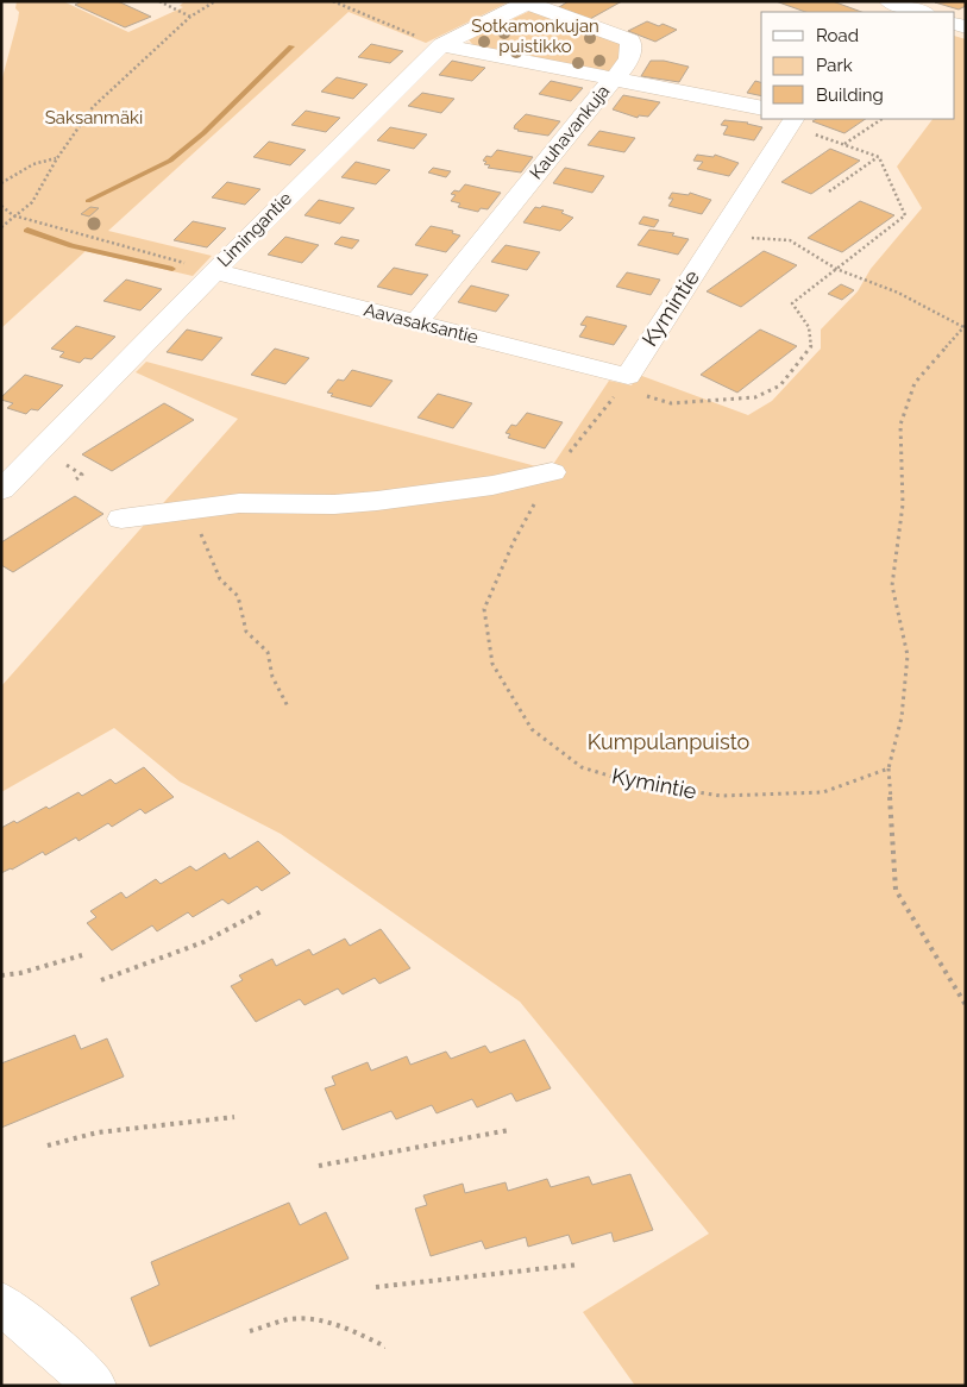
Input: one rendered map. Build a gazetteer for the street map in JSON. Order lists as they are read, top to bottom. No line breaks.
{"streets":{"street":["Kauhavankuja","Limingantie","Kymintie","Aavasaksantie"]},"crossings":[["Kauhavankuja","Limingantie"],["Kauhavankuja","Aavasaksantie"],["Limingantie","Aavasaksantie"],["Kymintie","Aavasaksantie"]],"parks":["Sotkamonkujan puistikko","Saksanmäki","Kumpulanpuisto"],"legend":["Road","Park","Building"]}
